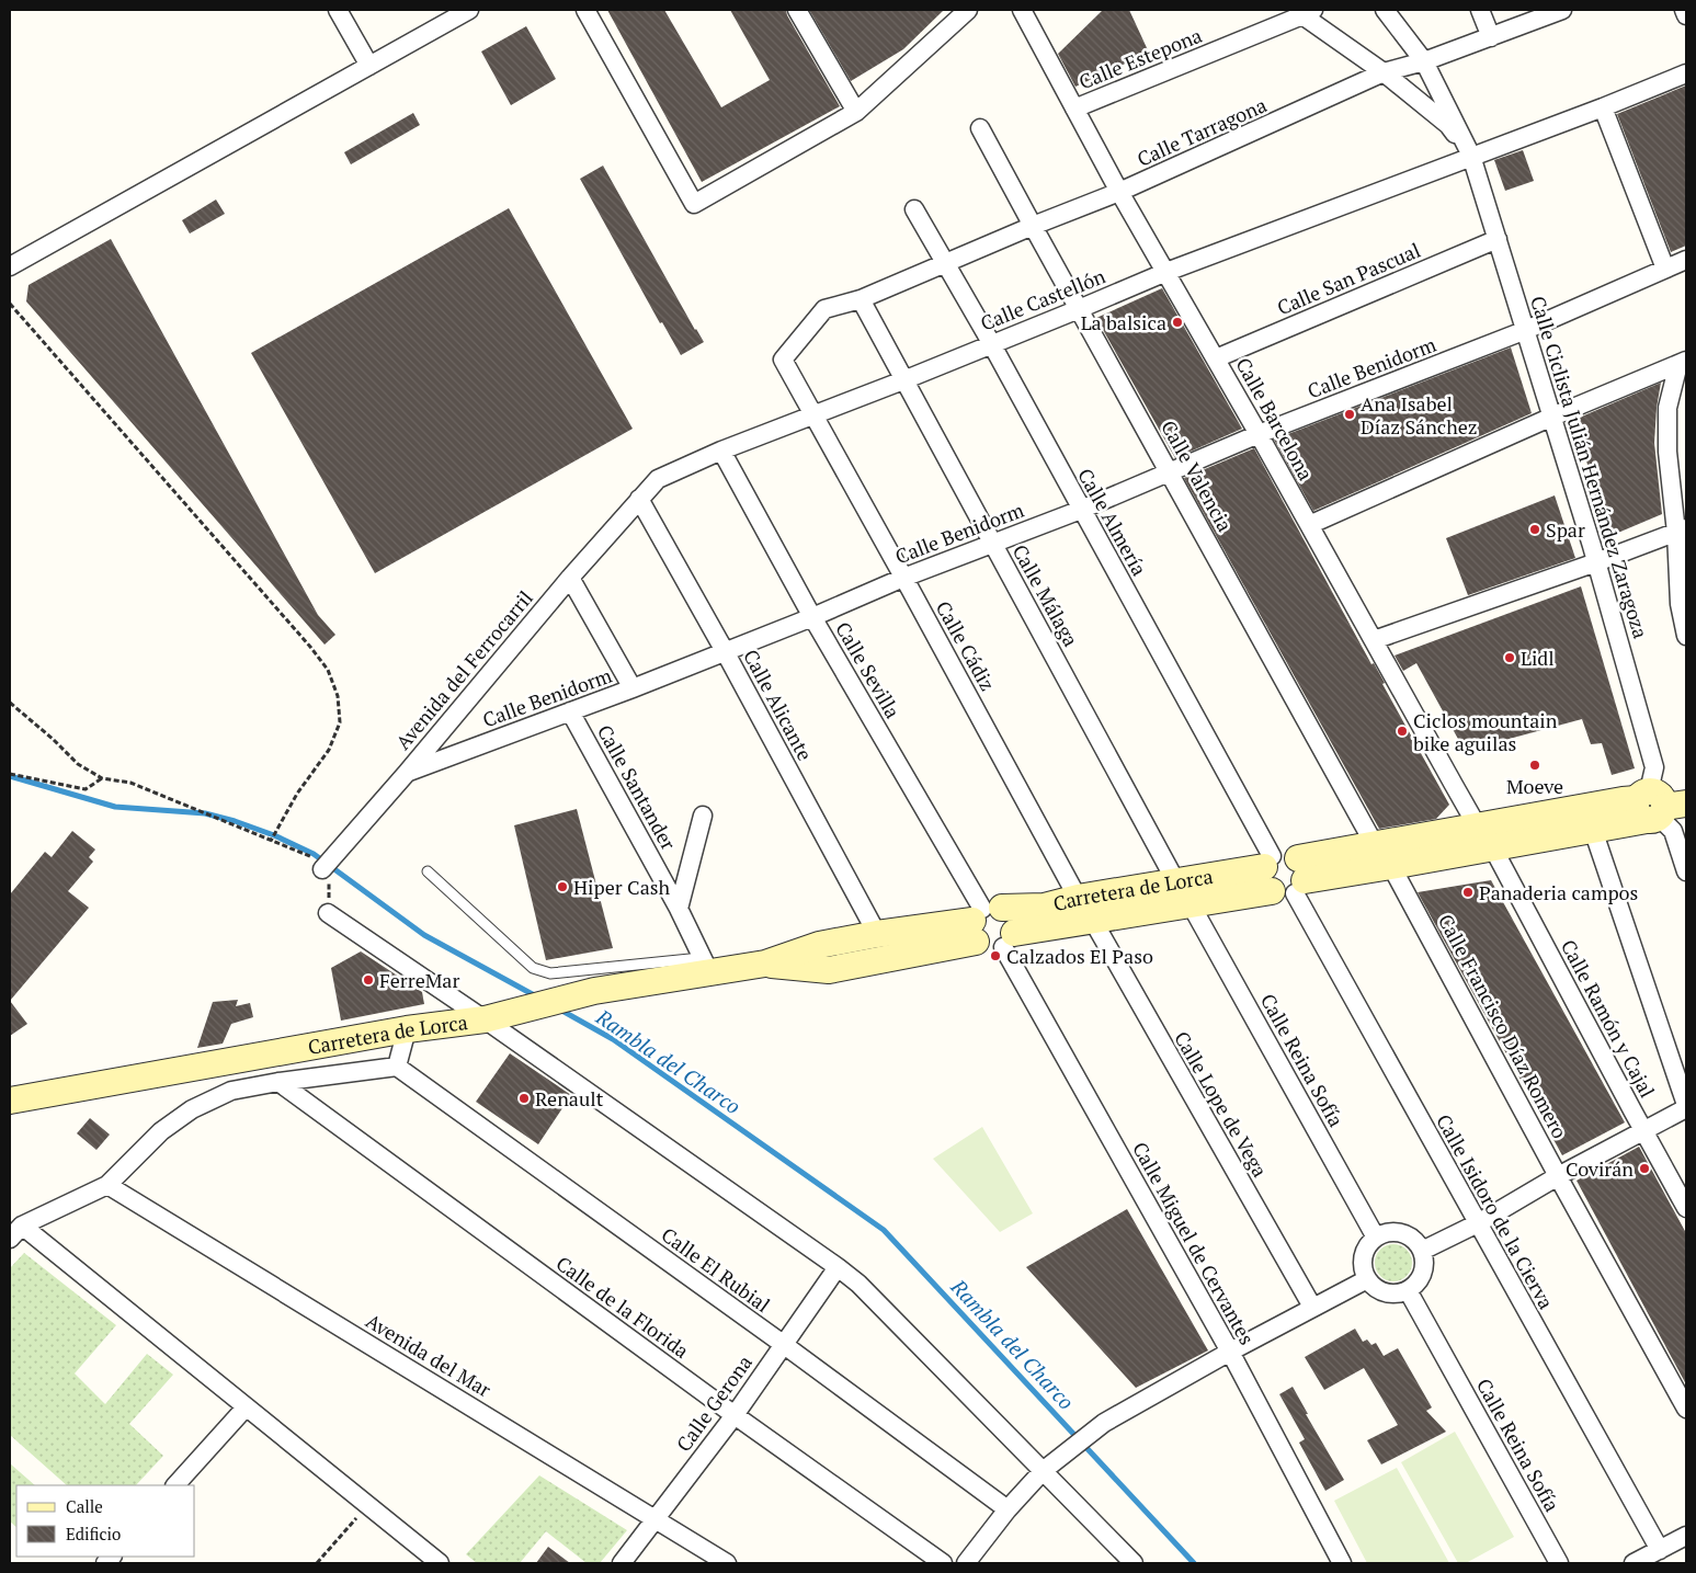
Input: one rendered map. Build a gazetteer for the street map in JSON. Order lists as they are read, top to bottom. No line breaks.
{"streets":{"main road":["Carretera de Lorca"],"street":["Calle Estepona","Calle Tarragona","Calle San Pascual","Calle Castellón","Calle Benidorm","Calle Barcelona","Calle Ciclista Julián Hernández Zaragoza","Calle Valencia","Calle Almería","Calle Málaga","Calle Cádiz","Avenida del Ferrocarril","Calle Sevilla","Calle Alicante","Calle Santander","Calle Ramón y Cajal","Calle Francisco Díaz Romero","Calle Reina Sofía","Calle Lope de Vega","Calle Isidoro de la Cierva","Calle Miguel de Cervantes","Calle El Rubial","Calle de la Florida","Avenida del Mar","Calle Gerona"]},"crossings":[["Calle Estepona","Calle Barcelona"],["Calle Estepona","Calle Ciclista Julián Hernández Zaragoza"],["Calle Tarragona","Calle Castellón"],["Calle Tarragona","Calle Barcelona"],["Calle Tarragona","Calle Ciclista Julián Hernández Zaragoza"],["Calle Tarragona","Calle Valencia"],["Calle Tarragona","Calle Almería"],["Calle Tarragona","Calle Málaga"],["Calle Tarragona","Calle Cádiz"],["Calle San Pascual","Calle Barcelona"],["Calle San Pascual","Calle Ciclista Julián Hernández Zaragoza"],["Calle Castellón","Calle Barcelona"],["Calle Castellón","Calle Ciclista Julián Hernández Zaragoza"],["Calle Castellón","Calle Valencia"],["Calle Castellón","Calle Almería"],["Calle Castellón","Calle Málaga"],["Calle Castellón","Calle Cádiz"],["Calle Castellón","Avenida del Ferrocarril"],["Calle Castellón","Calle Sevilla"],["Calle Castellón","Calle Alicante"],["Calle Benidorm","Calle Barcelona"],["Calle Benidorm","Calle Ciclista Julián Hernández Zaragoza"],["Calle Benidorm","Calle Valencia"],["Calle Benidorm","Calle Almería"],["Calle Benidorm","Calle Málaga"],["Calle Benidorm","Calle Cádiz"],["Calle Benidorm","Avenida del Ferrocarril"],["Calle Benidorm","Calle Sevilla"],["Calle Benidorm","Calle Alicante"],["Calle Benidorm","Calle Santander"],["Calle Barcelona","Carretera de Lorca"],["Calle Ciclista Julián Hernández Zaragoza","Carretera de Lorca"],["Calle Valencia","Carretera de Lorca"],["Calle Almería","Carretera de Lorca"],["Calle Málaga","Carretera de Lorca"],["Calle Cádiz","Carretera de Lorca"],["Avenida del Ferrocarril","Calle Alicante"],["Calle Sevilla","Carretera de Lorca"],["Calle Alicante","Carretera de Lorca"],["Calle Santander","Carretera de Lorca"],["Carretera de Lorca","Calle Ramón y Cajal"],["Carretera de Lorca","Calle Francisco Díaz Romero"],["Carretera de Lorca","Calle Reina Sofía"],["Carretera de Lorca","Calle Lope de Vega"],["Carretera de Lorca","Calle Isidoro de la Cierva"],["Carretera de Lorca","Calle Miguel de Cervantes"],["Calle El Rubial","Calle Gerona"],["Calle de la Florida","Calle Gerona"],["Avenida del Mar","Calle Gerona"]],"water":["Rambla del Charco"],"places":["La balsica","Ana Isabel Díaz Sánchez","Spar","Lidl","Ciclos mountain bike aguilas","Moeve","Hiper Cash","Panaderia campos","Calzados El Paso","FerreMar","Renault","Covirán"],"legend":["Calle","Edificio"]}
